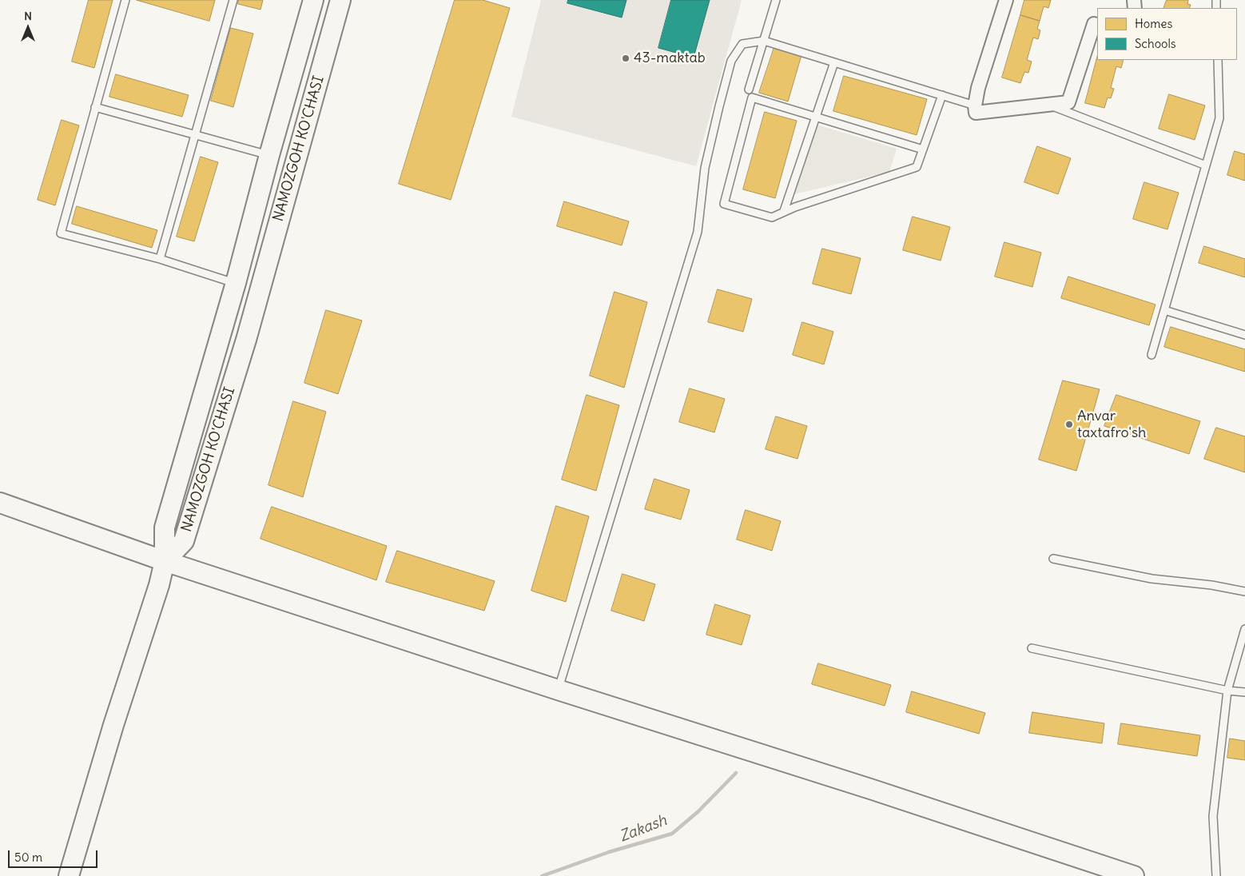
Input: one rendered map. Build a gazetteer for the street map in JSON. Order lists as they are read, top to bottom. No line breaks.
{"streets":{"main road":["NAMOZGOH KO'CHASI"]},"water":["Zakash"],"places":["43-maktab","Anvar taxtafro'sh"],"legend":["Homes","Schools"],"scale_bar":"50 m","north":"top"}
